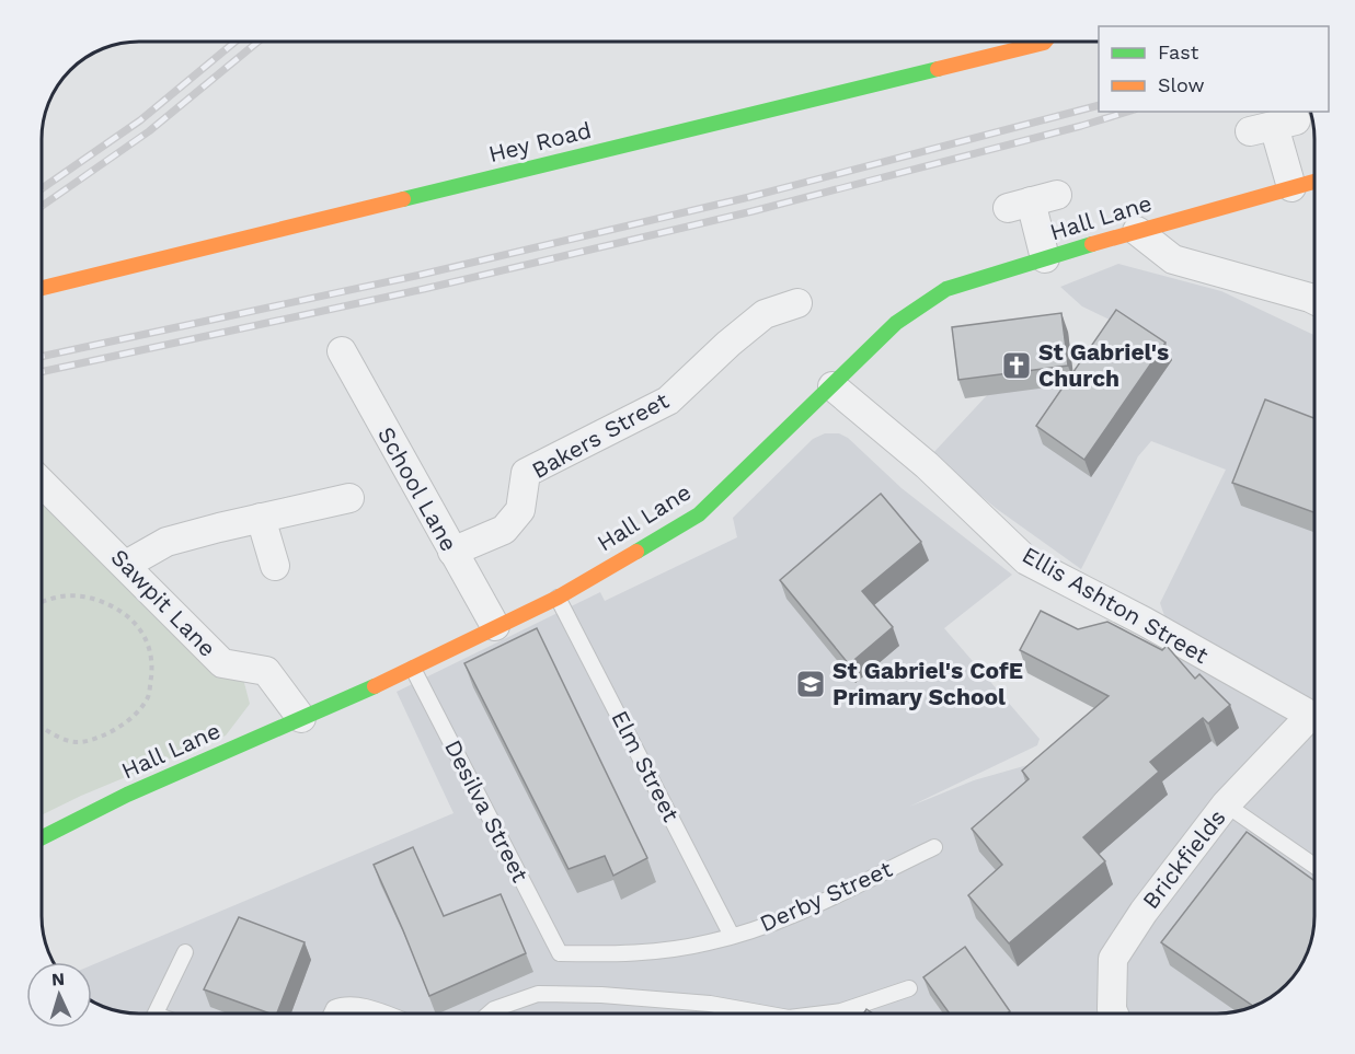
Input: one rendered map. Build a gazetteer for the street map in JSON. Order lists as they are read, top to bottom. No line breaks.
{"streets":{"street":["Hey Road","Hall Lane","Bakers Street","School Lane","Sawpit Lane","Ellis Ashton Street","Brickfields"],"lane":["Elm Street","Desilva Street","Derby Street"]},"crossings":[["Hall Lane","School Lane"],["Hall Lane","Sawpit Lane"],["Hall Lane","Ellis Ashton Street"],["Hall Lane","Elm Street"],["Hall Lane","Desilva Street"],["Bakers Street","School Lane"],["Elm Street","Derby Street"],["Desilva Street","Derby Street"]],"places":{"church":["St Gabriel's Church"],"school or university":["St Gabriel's CofE Primary School"]},"legend":["Fast","Slow"],"north":"top"}
